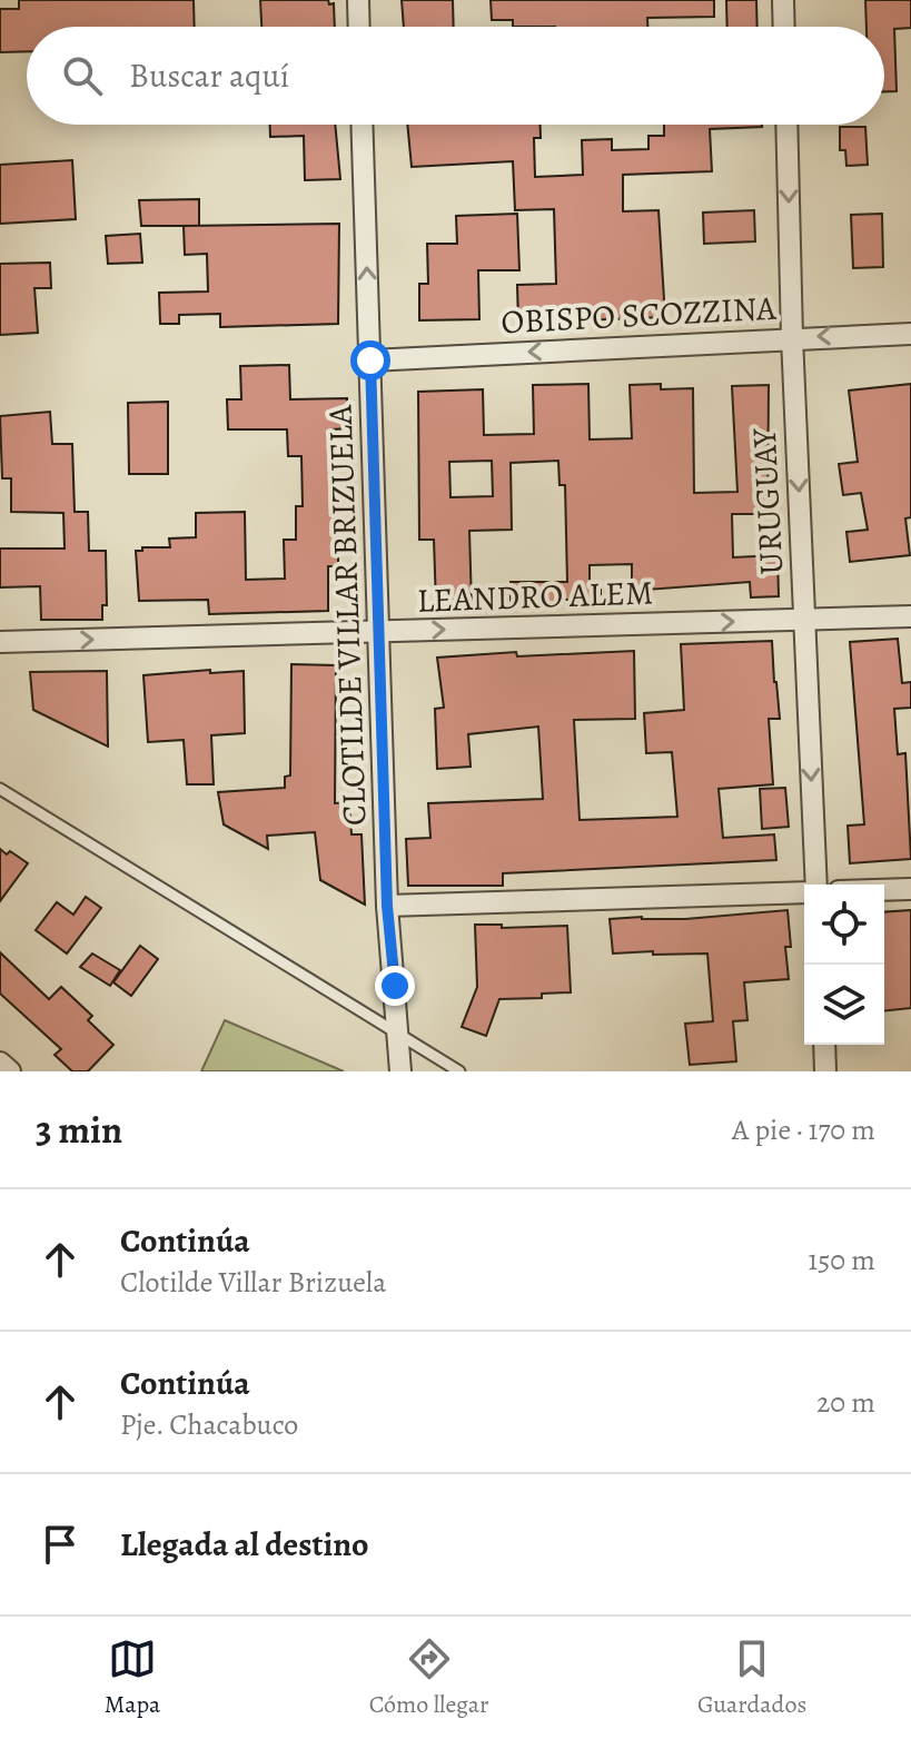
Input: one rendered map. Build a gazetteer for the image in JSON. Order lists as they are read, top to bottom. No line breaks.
{"streets":{"street":["OBISPO SCOZZINA","URUGUAY","LEANDRO ALEM","CLOTILDE VILLAR BRIZUELA"]},"crossings":[["OBISPO SCOZZINA","URUGUAY"],["OBISPO SCOZZINA","CLOTILDE VILLAR BRIZUELA"],["URUGUAY","LEANDRO ALEM"],["LEANDRO ALEM","CLOTILDE VILLAR BRIZUELA"]],"one_way":["OBISPO SCOZZINA","URUGUAY","LEANDRO ALEM"],"page":{"search":"Buscar aquí","heading":["3 min","A pie · 170 m"],"list":[["Continúa","Clotilde Villar Brizuela","150 m"],["Continúa","Pje. Chacabuco","20 m"],"Llegada al destino"],"nav":["Mapa","Cómo llegar","Guardados"]}}
